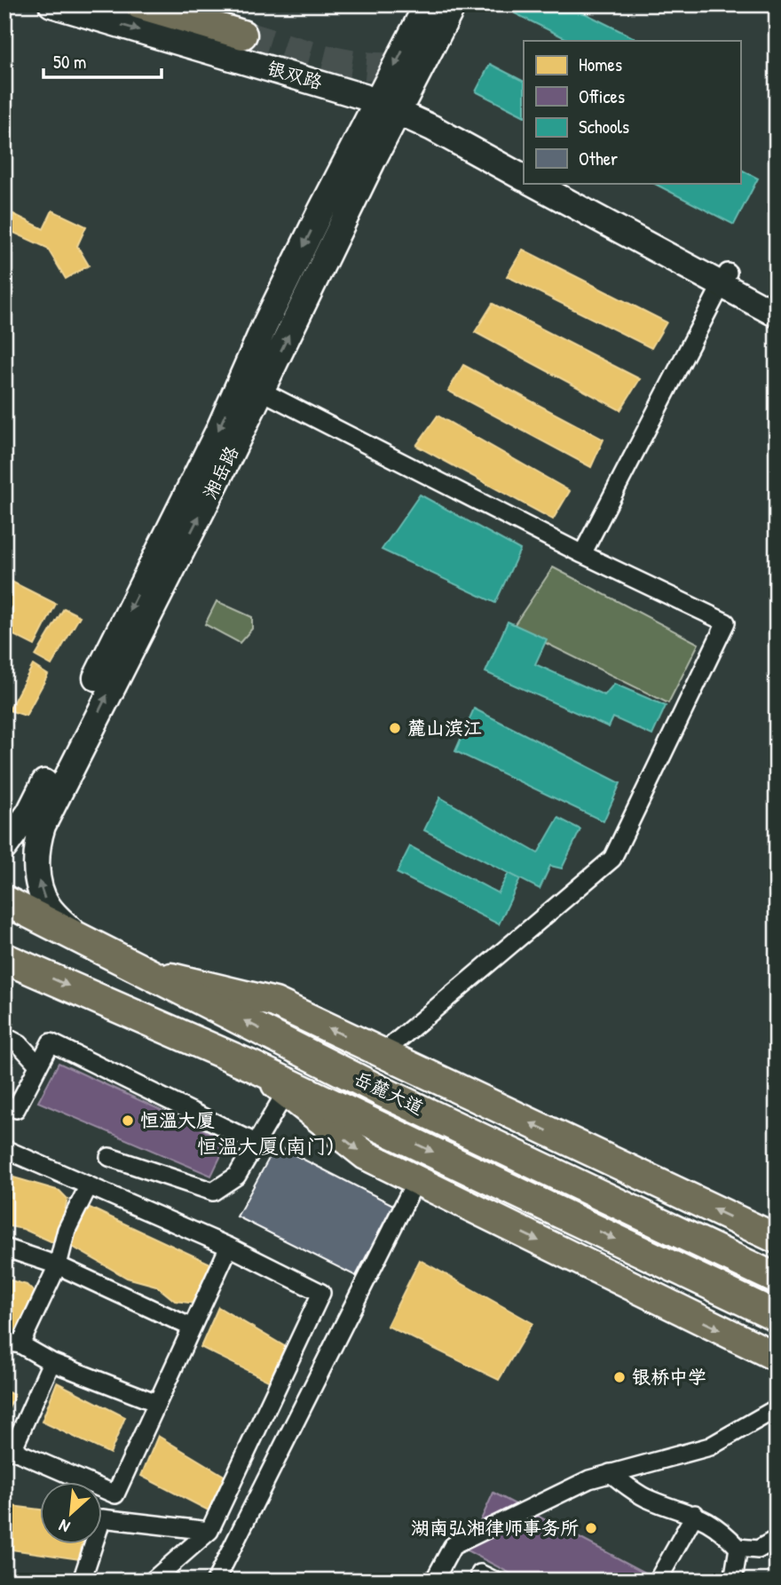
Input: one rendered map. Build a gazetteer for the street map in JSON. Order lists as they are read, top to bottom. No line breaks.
{"streets":{"highway":["岳麓大道"],"main road":["银双路","湘岳路"]},"crossings":[["银双路","湘岳路"],["湘岳路","岳麓大道"]],"districts":["恒温大厦(南门)"],"places":["麓山滨江","恒温大厦","银桥中学","湖南弘湘律师事务所"],"legend":["Homes","Offices","Schools","Other"],"scale_bar":"50 m","north":"bottom left"}
